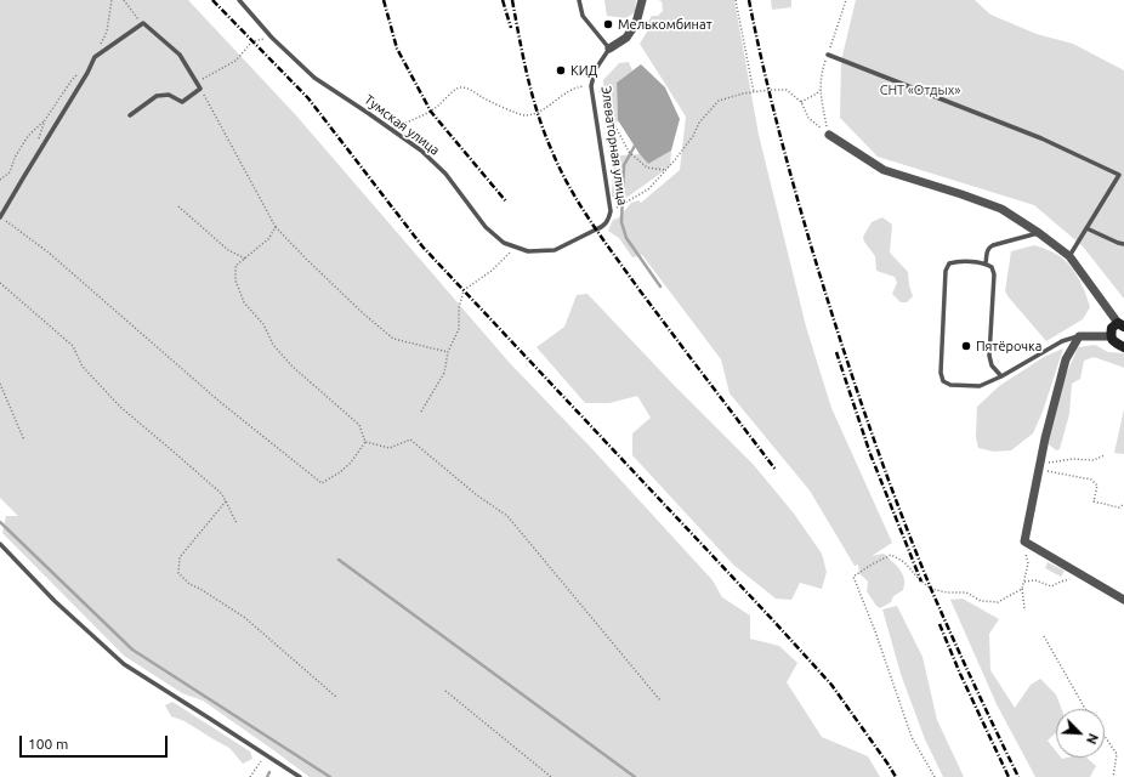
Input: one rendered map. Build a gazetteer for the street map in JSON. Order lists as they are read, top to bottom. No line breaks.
{"streets":{"street":["Элеваторная улица"],"lane":["Тумская улица"]},"crossings":[["Тумская улица","Элеваторная улица"]],"parks":["СНТ «Отдых»"],"places":["Мелькомбинат","КИД","Пятёрочка"],"scale_bar":"100 m","north":"bottom right"}
